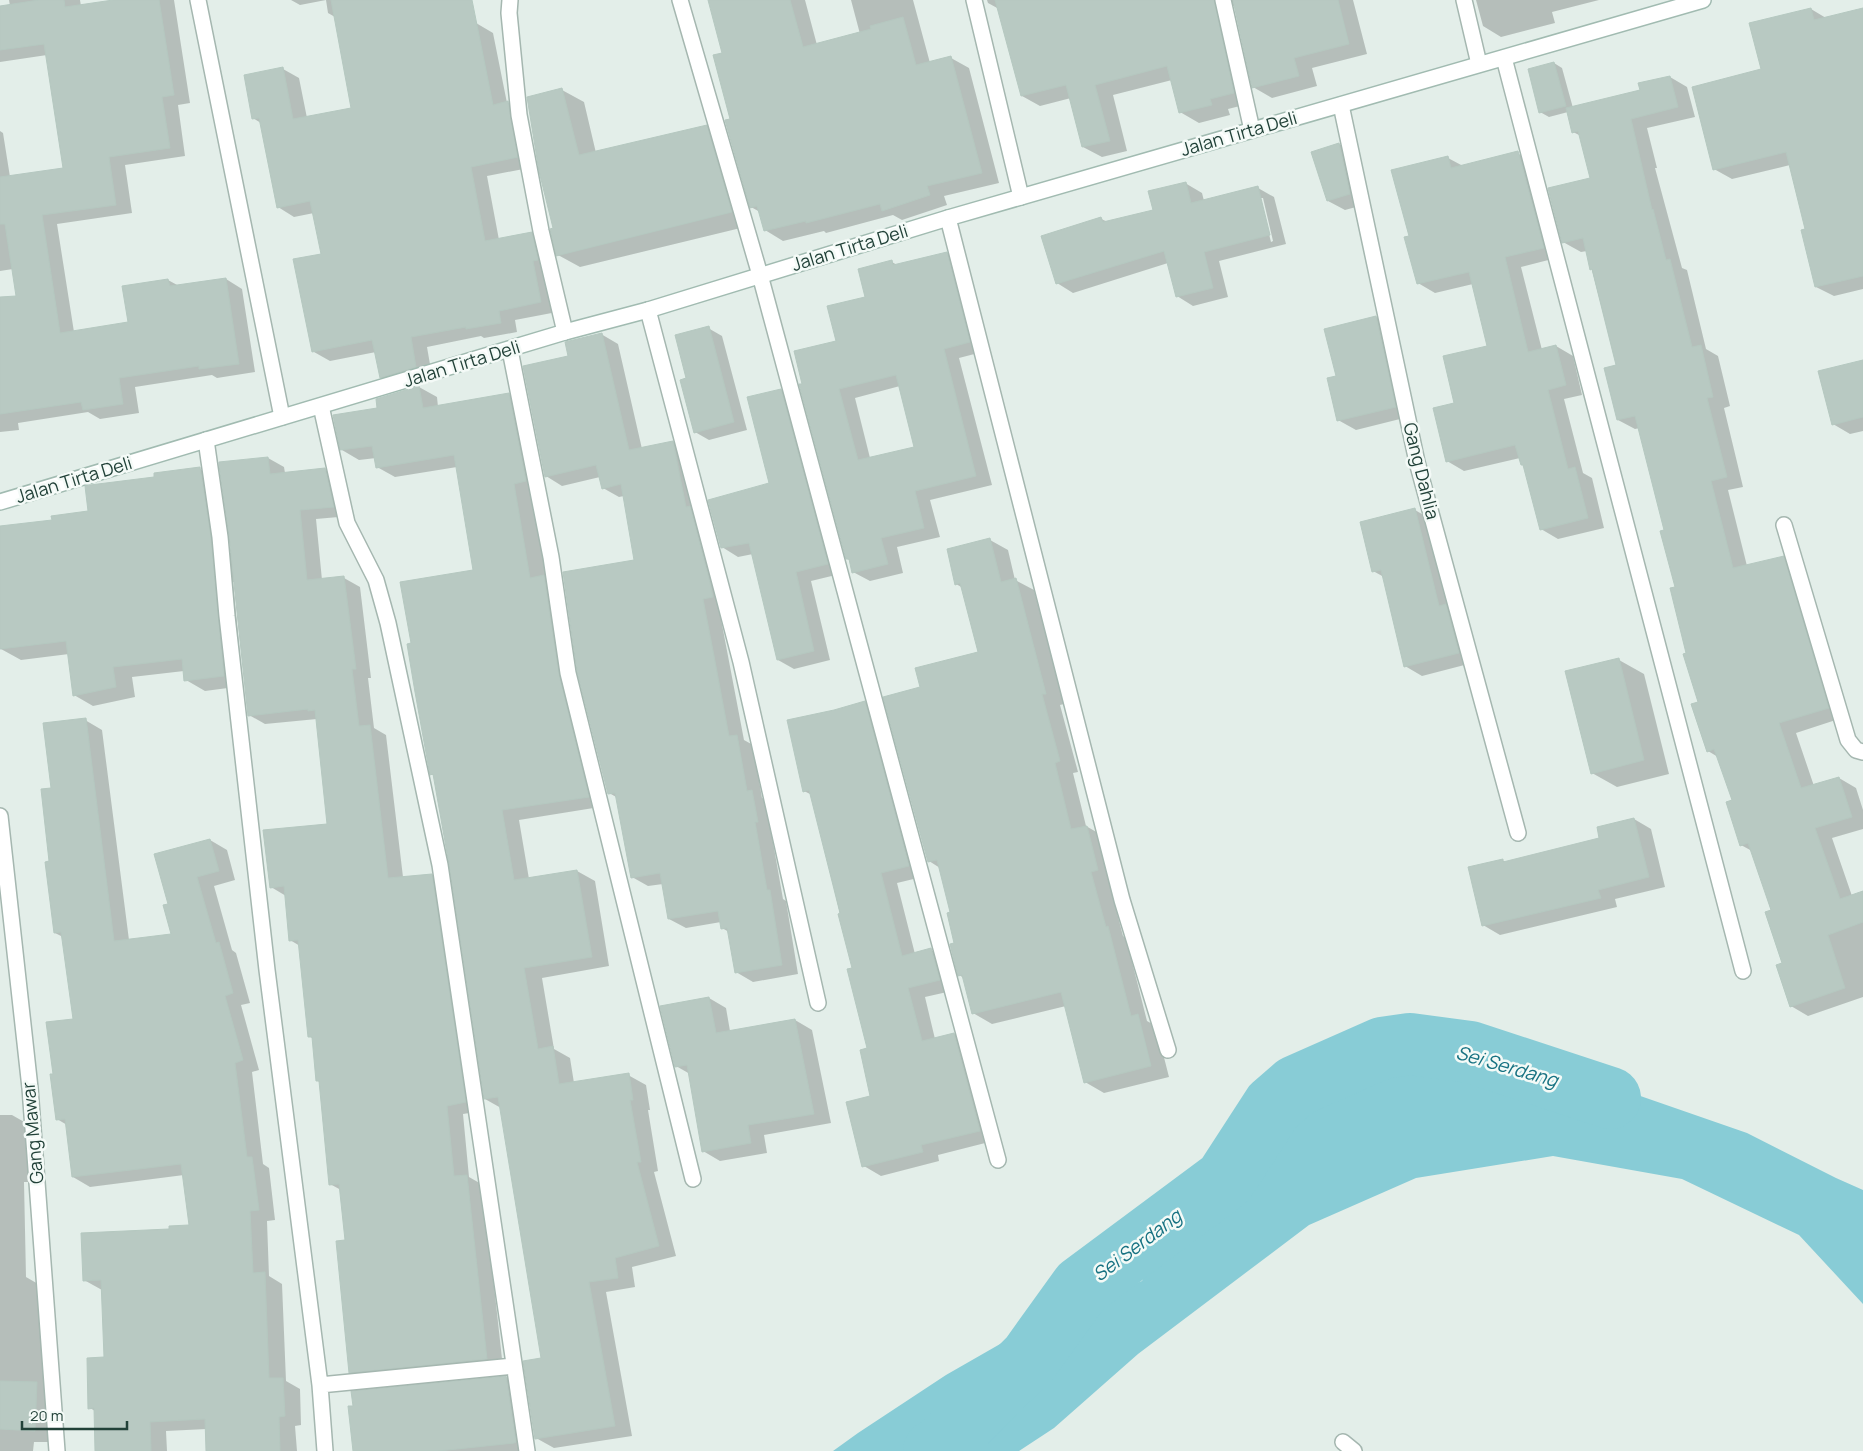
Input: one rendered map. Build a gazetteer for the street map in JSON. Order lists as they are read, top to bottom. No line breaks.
{"streets":{"street":["Jalan Tirta Deli","Gang Dahlia","Gang Mawar"]},"crossings":[["Jalan Tirta Deli","Gang Dahlia"]],"water":["Sei Serdang"],"scale_bar":"20 m"}
